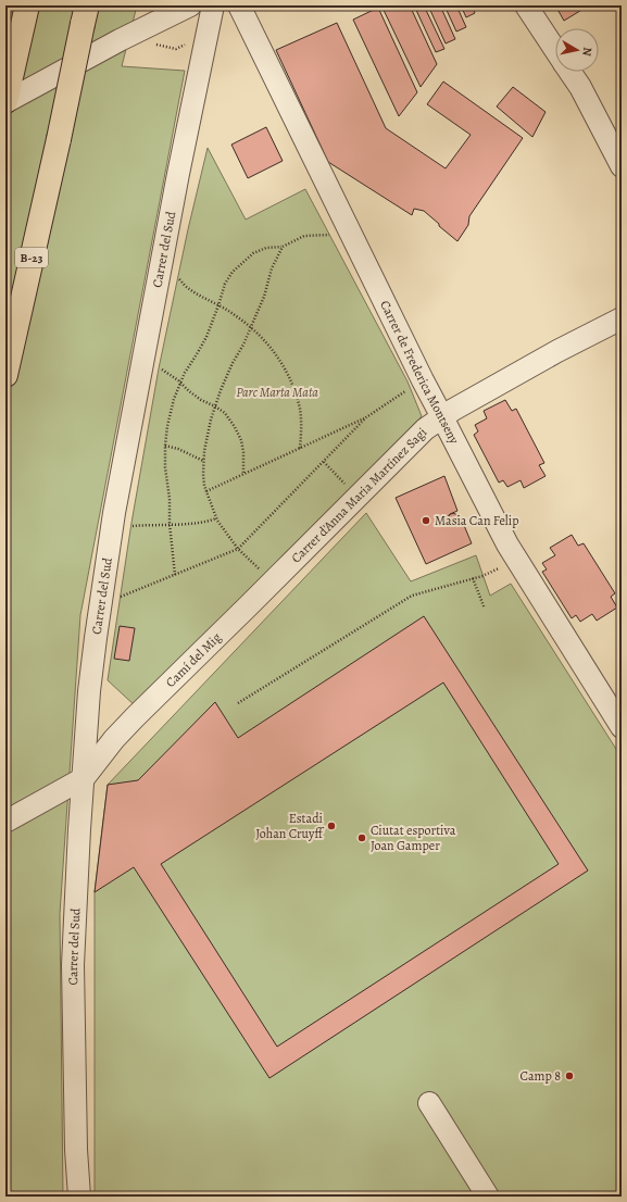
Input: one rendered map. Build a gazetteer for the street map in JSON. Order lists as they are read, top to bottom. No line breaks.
{"streets":{"highway":["B-23"],"street":["Carrer del Sud","Carrer de Frederica Montseny","Carrer d'Anna Maria Martínez Sagi","Camí del Mig"]},"crossings":[["Carrer del Sud","Camí del Mig"],["Carrer de Frederica Montseny","Carrer d'Anna Maria Martínez Sagi"],["Carrer d'Anna Maria Martínez Sagi","Camí del Mig"]],"parks":["Parc Marta Mata"],"places":["Masia Can Felip","Estadi Johan Cruyff","Ciutat esportiva Joan Gamper","Camp 8"],"north":"right"}
